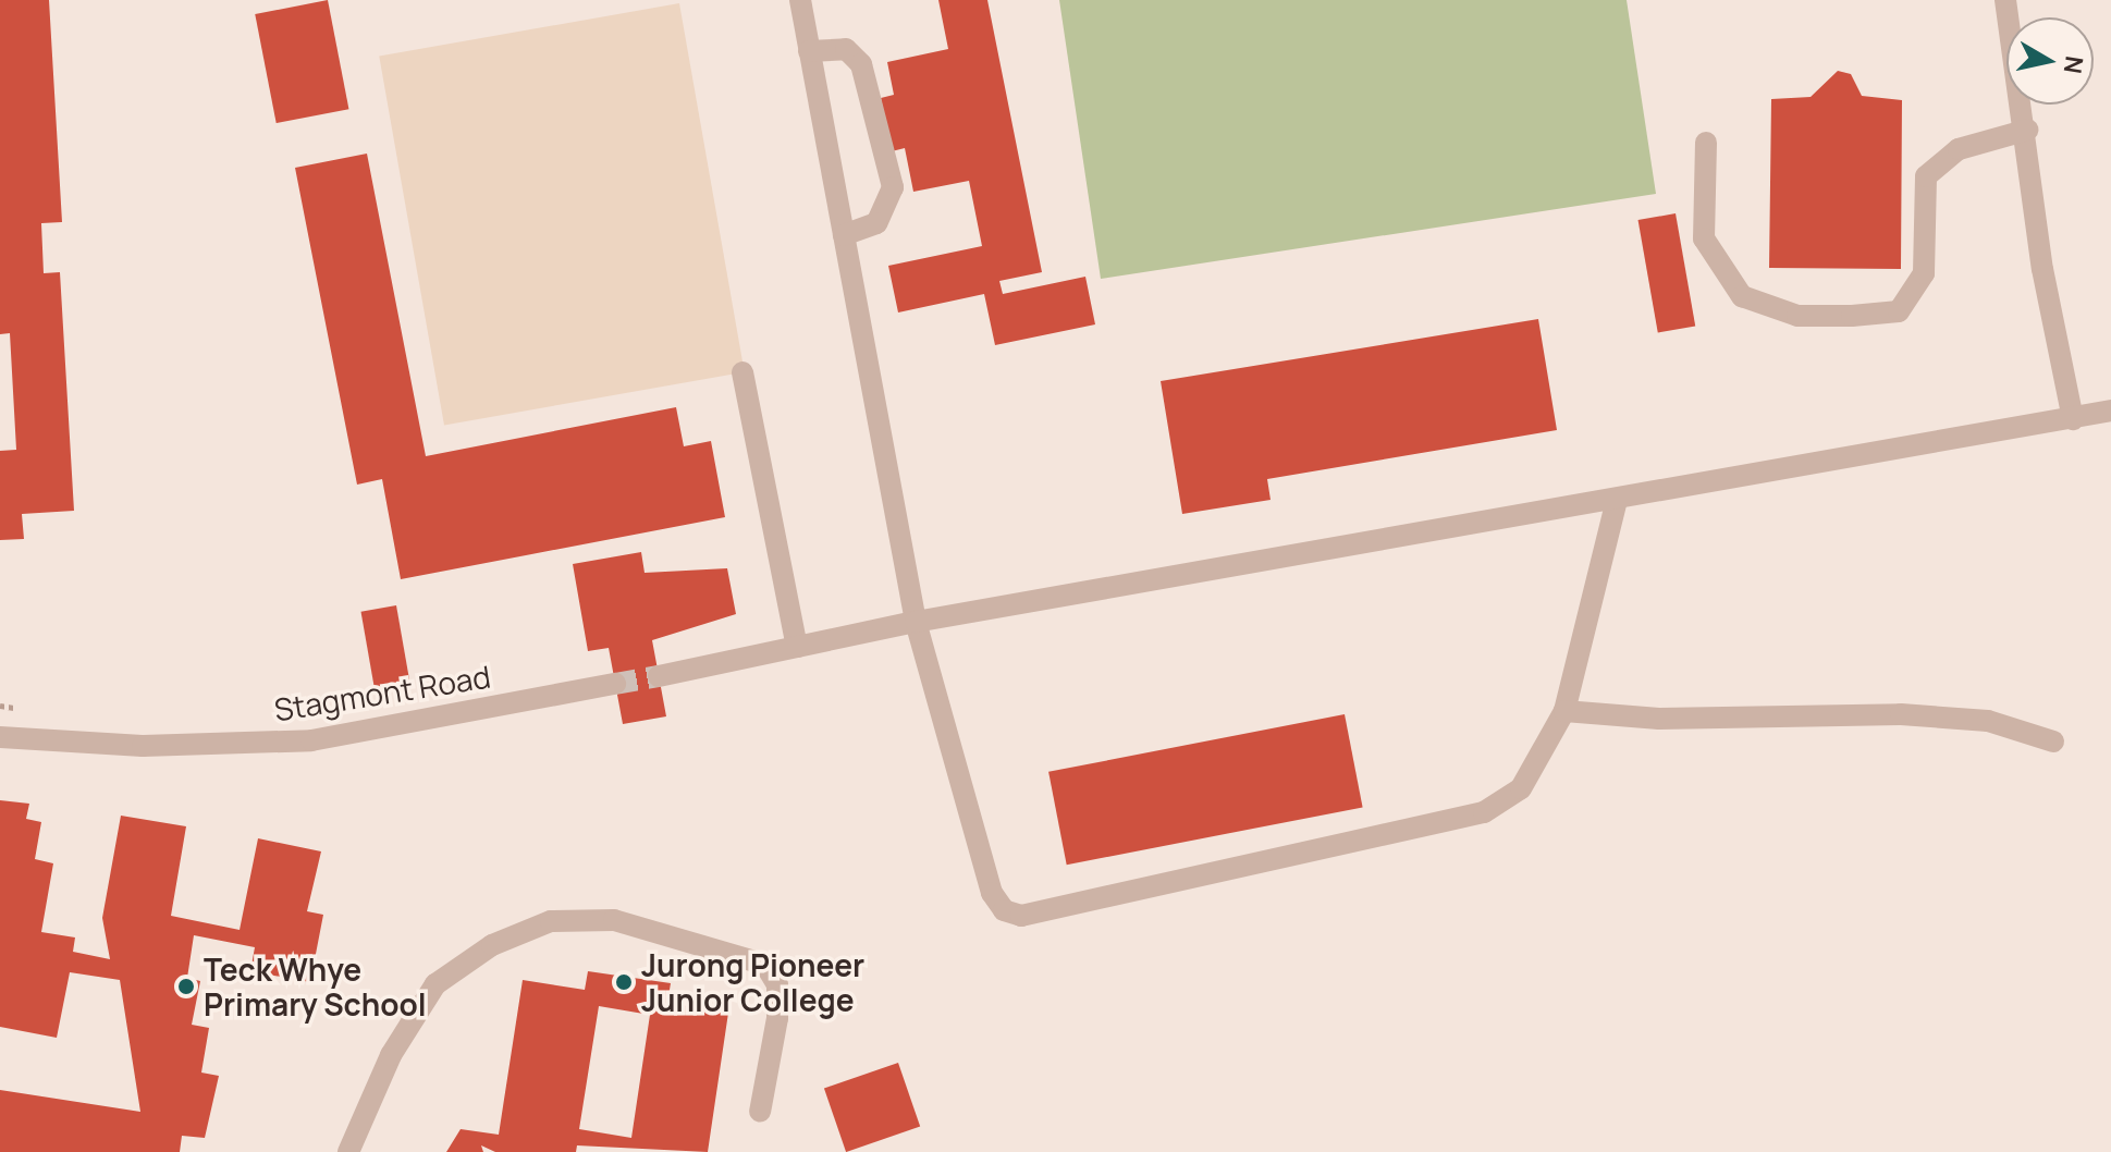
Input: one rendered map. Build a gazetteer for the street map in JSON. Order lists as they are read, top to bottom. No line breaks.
{"streets":{"lane":["Stagmont Road"]},"places":["Jurong Pioneer Junior College","Teck Whye Primary School"],"north":"right"}
